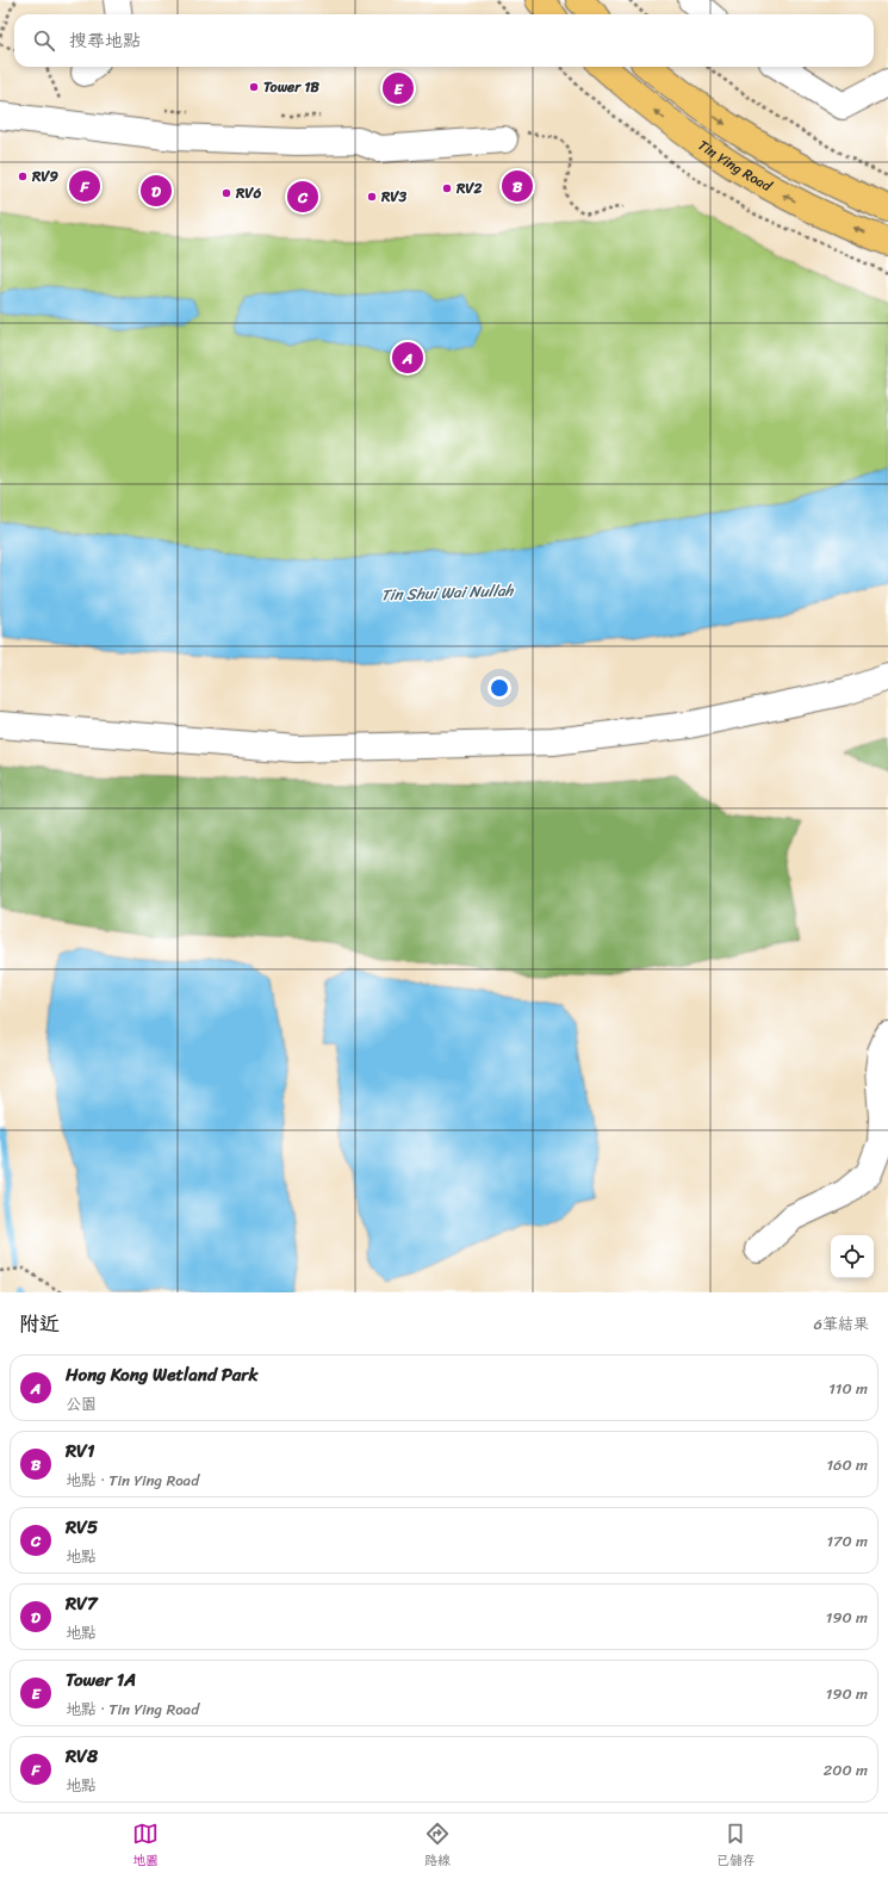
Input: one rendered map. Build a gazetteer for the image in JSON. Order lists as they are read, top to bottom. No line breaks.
{"streets":{"main road":["Tin Ying Road"]},"water":["Tin Shui Wai Nullah"],"places":["Tower 1B","RV9","RV2","RV6","RV3"],"page":{"search":"搜尋地點","pins":["E","B","F","D","C","A"],"heading":["附近","6筆結果"],"list":[{"mark":"A","name":"Hong Kong Wetland Park","note":"公園","value":"110 m"},{"mark":"B","name":"RV1","note":"地點 · Tin Ying Road","value":"160 m"},{"mark":"C","name":"RV5","note":"地點","value":"170 m"},{"mark":"D","name":"RV7","note":"地點","value":"190 m"},{"mark":"E","name":"Tower 1A","note":"地點 · Tin Ying Road","value":"190 m"},{"mark":"F","name":"RV8","note":"地點","value":"200 m"}],"nav":["地圖","路線","已儲存"]}}
